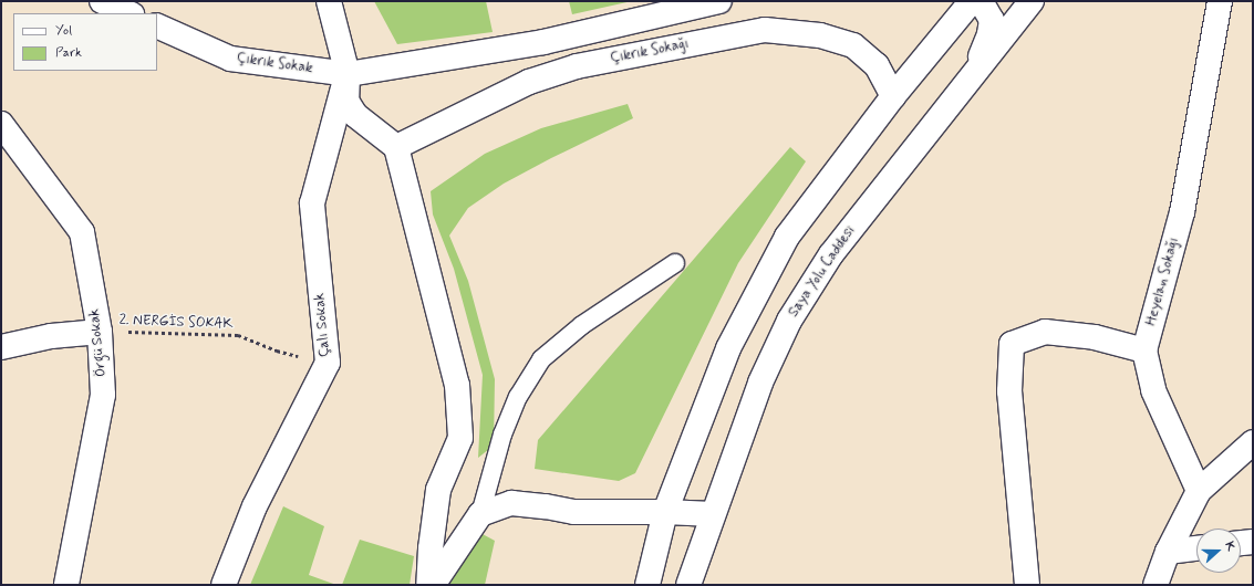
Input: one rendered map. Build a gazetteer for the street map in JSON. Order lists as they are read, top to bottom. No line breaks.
{"streets":{"street":["Çıkrık Sokağı","Çıkrık Sokak","Saya Yolu Caddesi","Heyelan Sokağı","Çalı Sokak","Örgü Sokak"],"path":["2. NERGİS SOKAK"]},"crossings":[["Çıkrık Sokak","Çalı Sokak"],["2. NERGİS SOKAK","Çalı Sokak"],["2. NERGİS SOKAK","Örgü Sokak"]],"legend":["Yol","Park"],"north":"right"}
